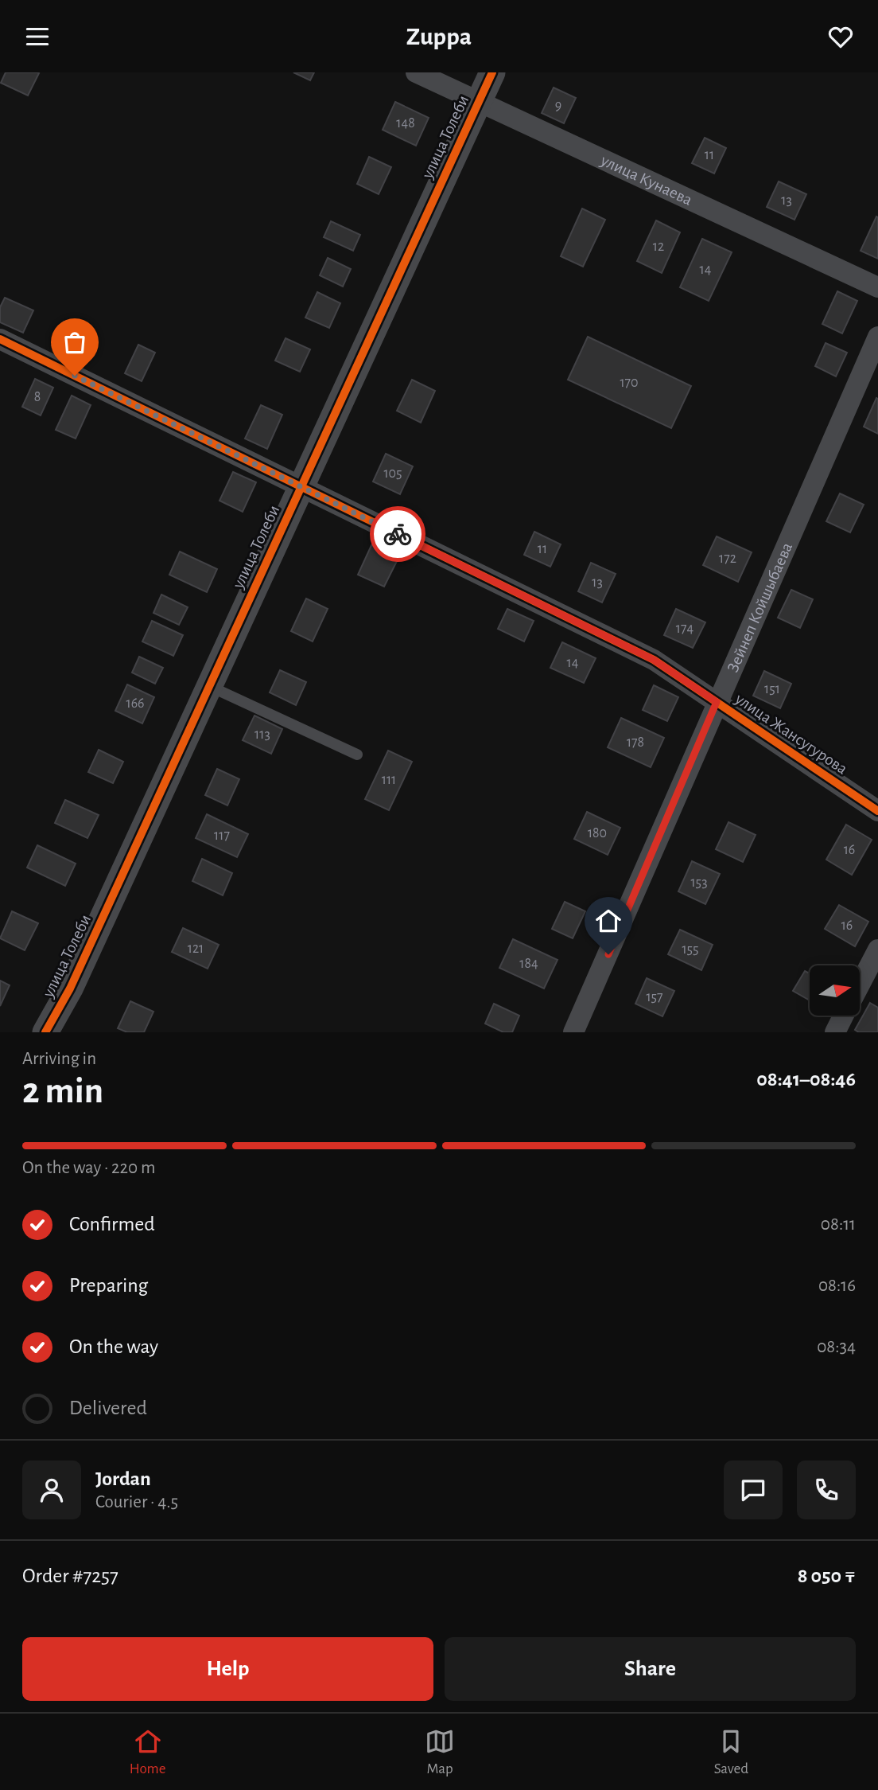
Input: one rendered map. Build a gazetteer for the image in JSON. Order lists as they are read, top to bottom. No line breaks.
{"streets":{"street":["улица Толеби","улица Кунаева","Зейнеп Койшыбаева","улица Жансугурова"]},"crossings":[["улица Толеби","улица Кунаева"],["улица Толеби","улица Жансугурова"],["Зейнеп Койшыбаева","улица Жансугурова"]],"house_numbers":["9","148","11","13","12","14","170","8","105","11","172","13","174","14","151","166","113","178","111","180","117","16","153","16","121","155","184","157"],"north":"right","page":{"header":"Zuppa","heading":["2 min","Arriving in","08:41–08:46"],"panel":["Jordan","Courier · 4.5","Order #7257","8 050 ₸"],"bar":"On the way · 220 m","list":[["Confirmed","08:11"],["Preparing","08:16"],["On the way","08:34"],"Delivered"],"buttons":["Help","Share"],"tabs":["Home","Map","Saved"]}}
